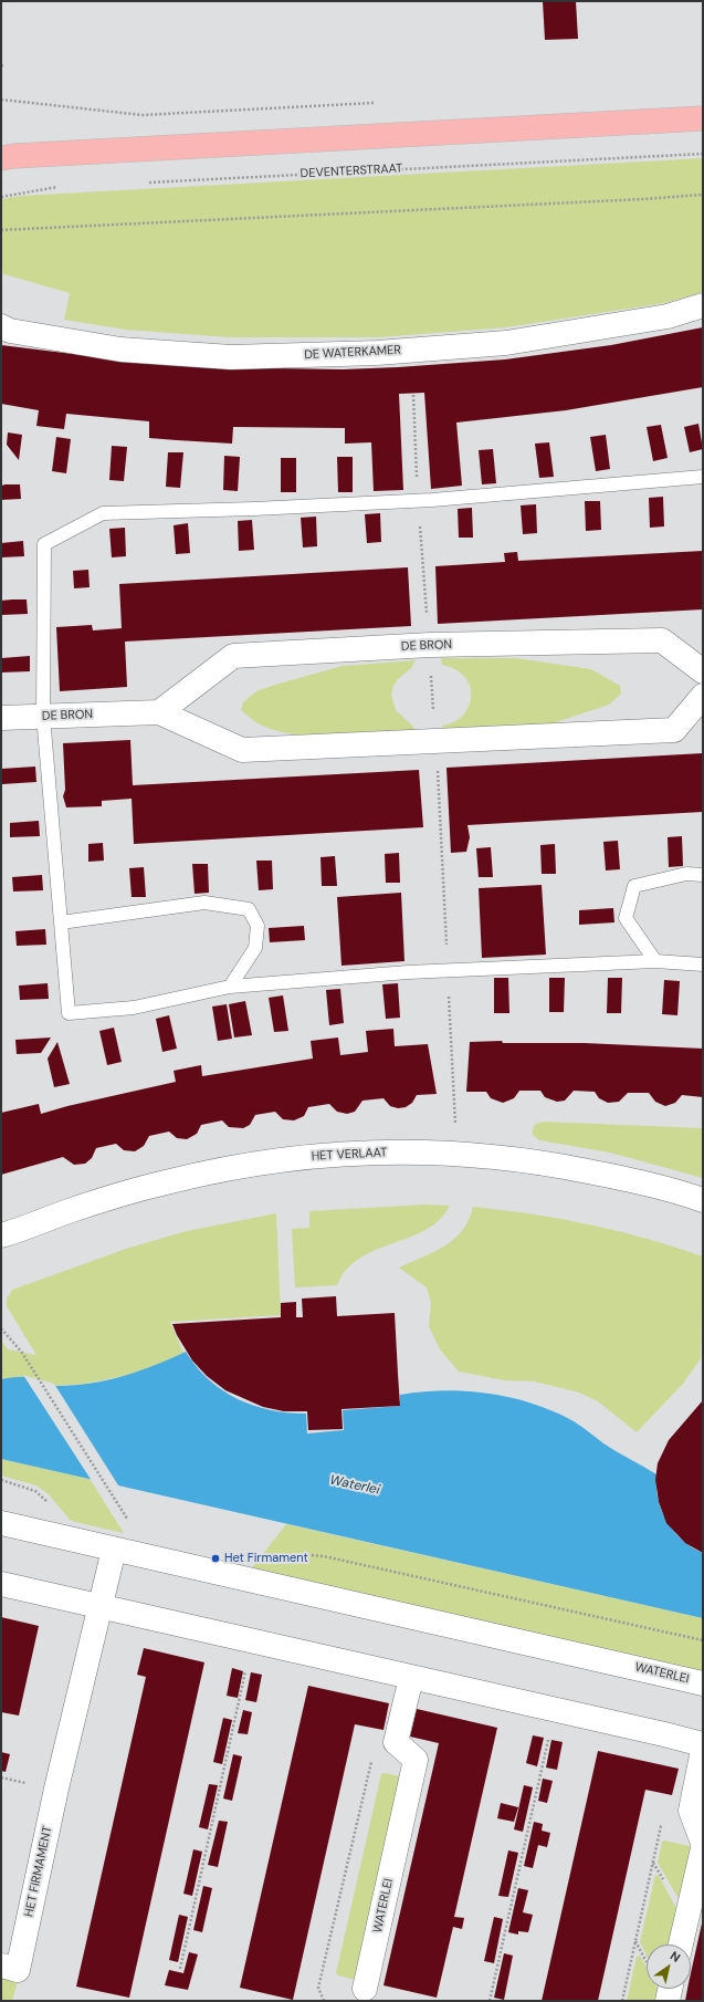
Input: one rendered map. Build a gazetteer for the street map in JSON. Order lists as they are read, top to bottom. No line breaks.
{"streets":{"street":["DE WATERKAMER","DE BRON","HET VERLAAT","WATERLEI","HET FIRMAMENT"],"path":["DEVENTERSTRAAT"]},"crossings":[["WATERLEI","HET FIRMAMENT"]],"water":["Waterlei"],"places":["Het Firmament"],"north":"top right"}
